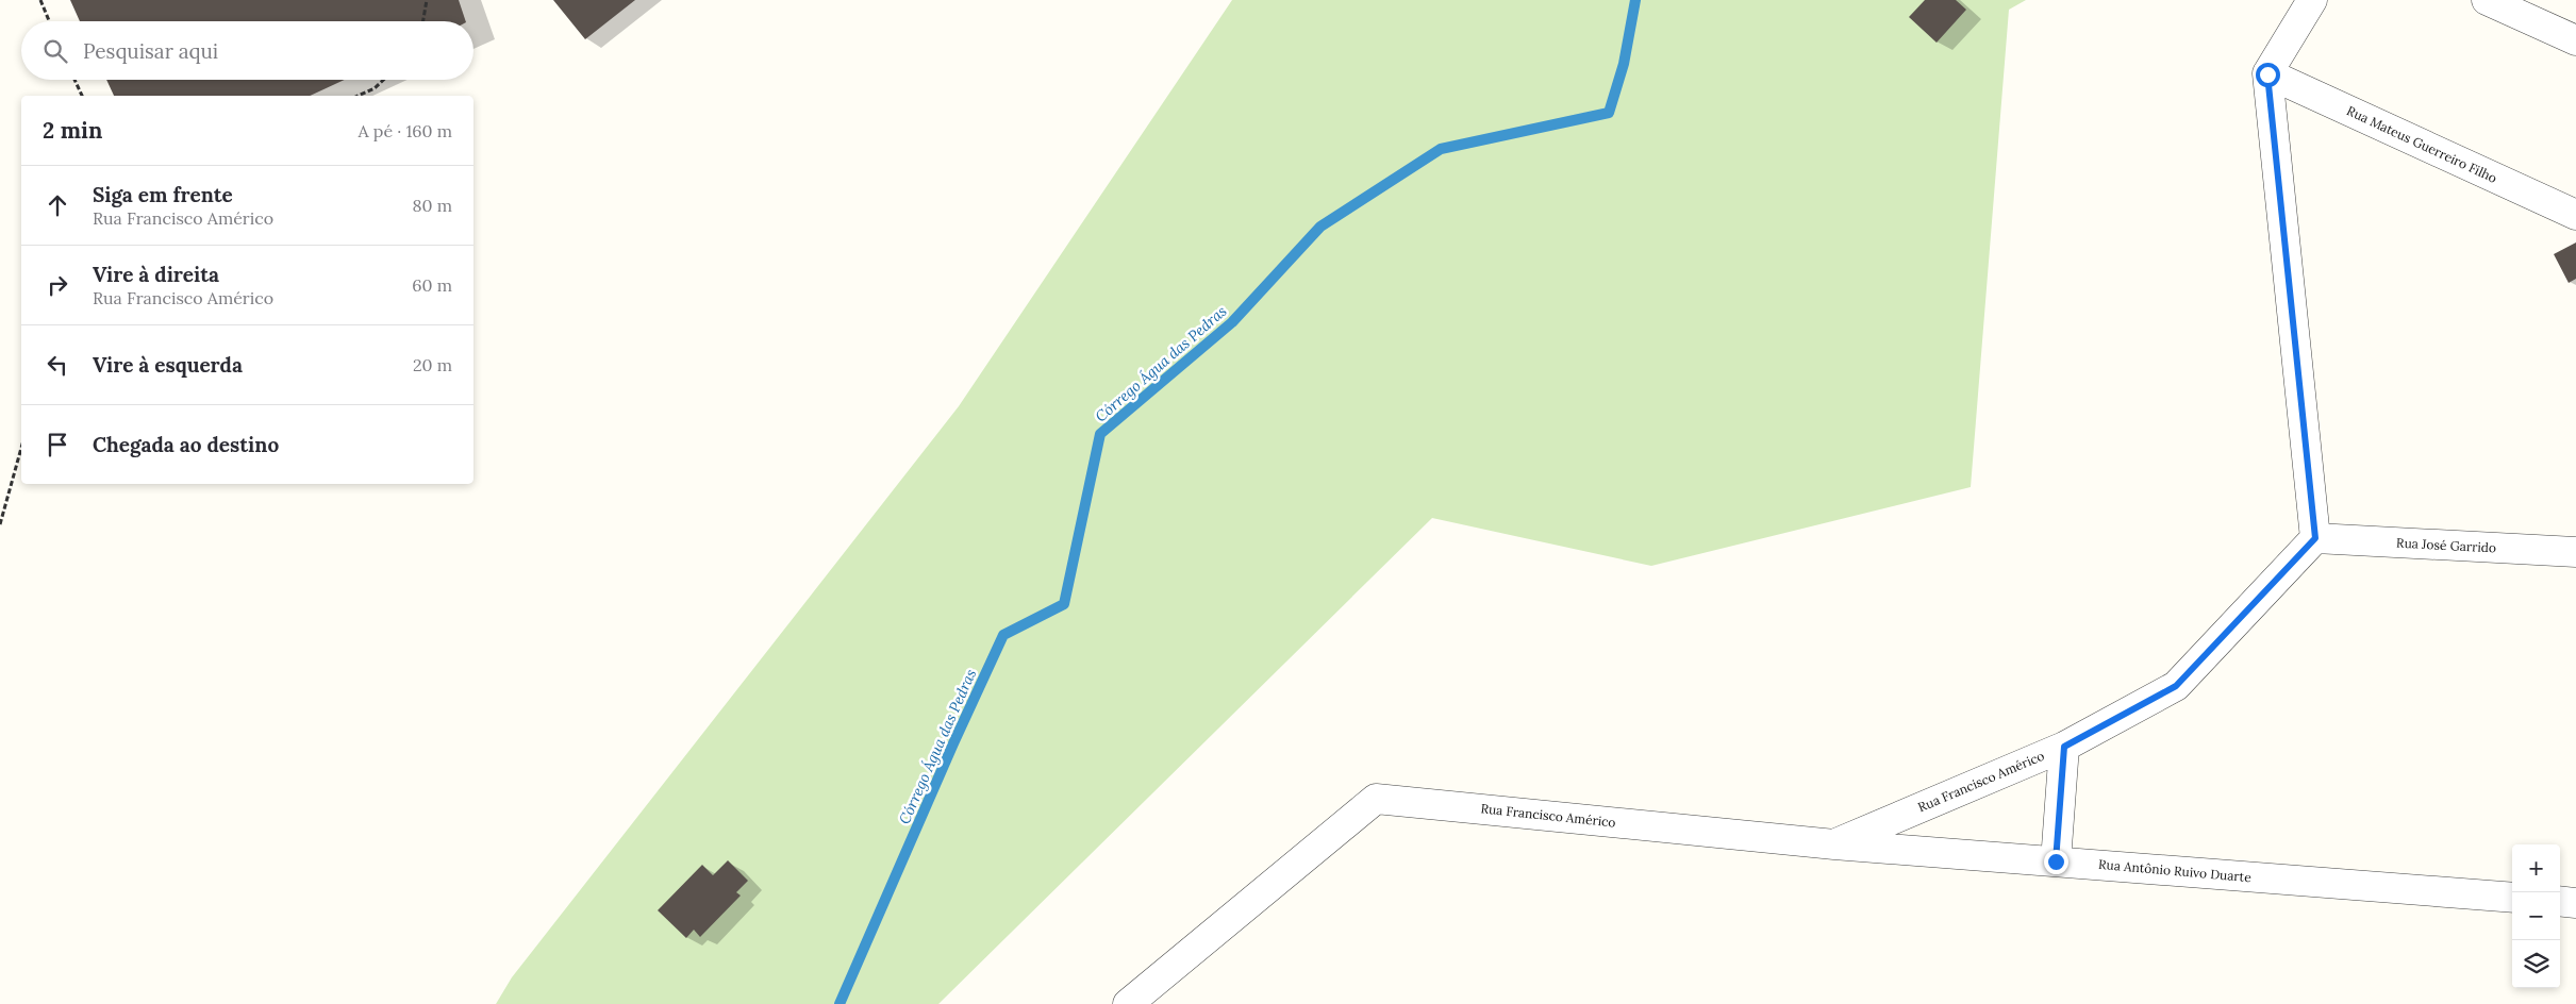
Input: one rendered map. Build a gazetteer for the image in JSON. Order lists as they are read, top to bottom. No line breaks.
{"streets":{"street":["Rua Mateus Guerreiro Filho","Rua José Garrido","Rua Francisco Américo","Rua Antônio Ruivo Duarte"]},"crossings":[["Rua José Garrido","Rua Francisco Américo"],["Rua Francisco Américo","Rua Antônio Ruivo Duarte"]],"water":["Córrego Água das Pedras"],"page":{"search":"Pesquisar aqui","heading":["2 min","A pé · 160 m"],"list":[["Siga em frente","Rua Francisco Américo","80 m"],["Vire à direita","Rua Francisco Américo","60 m"],["Vire à esquerda","20 m"],"Chegada ao destino"],"map_buttons":["+","−"]}}
